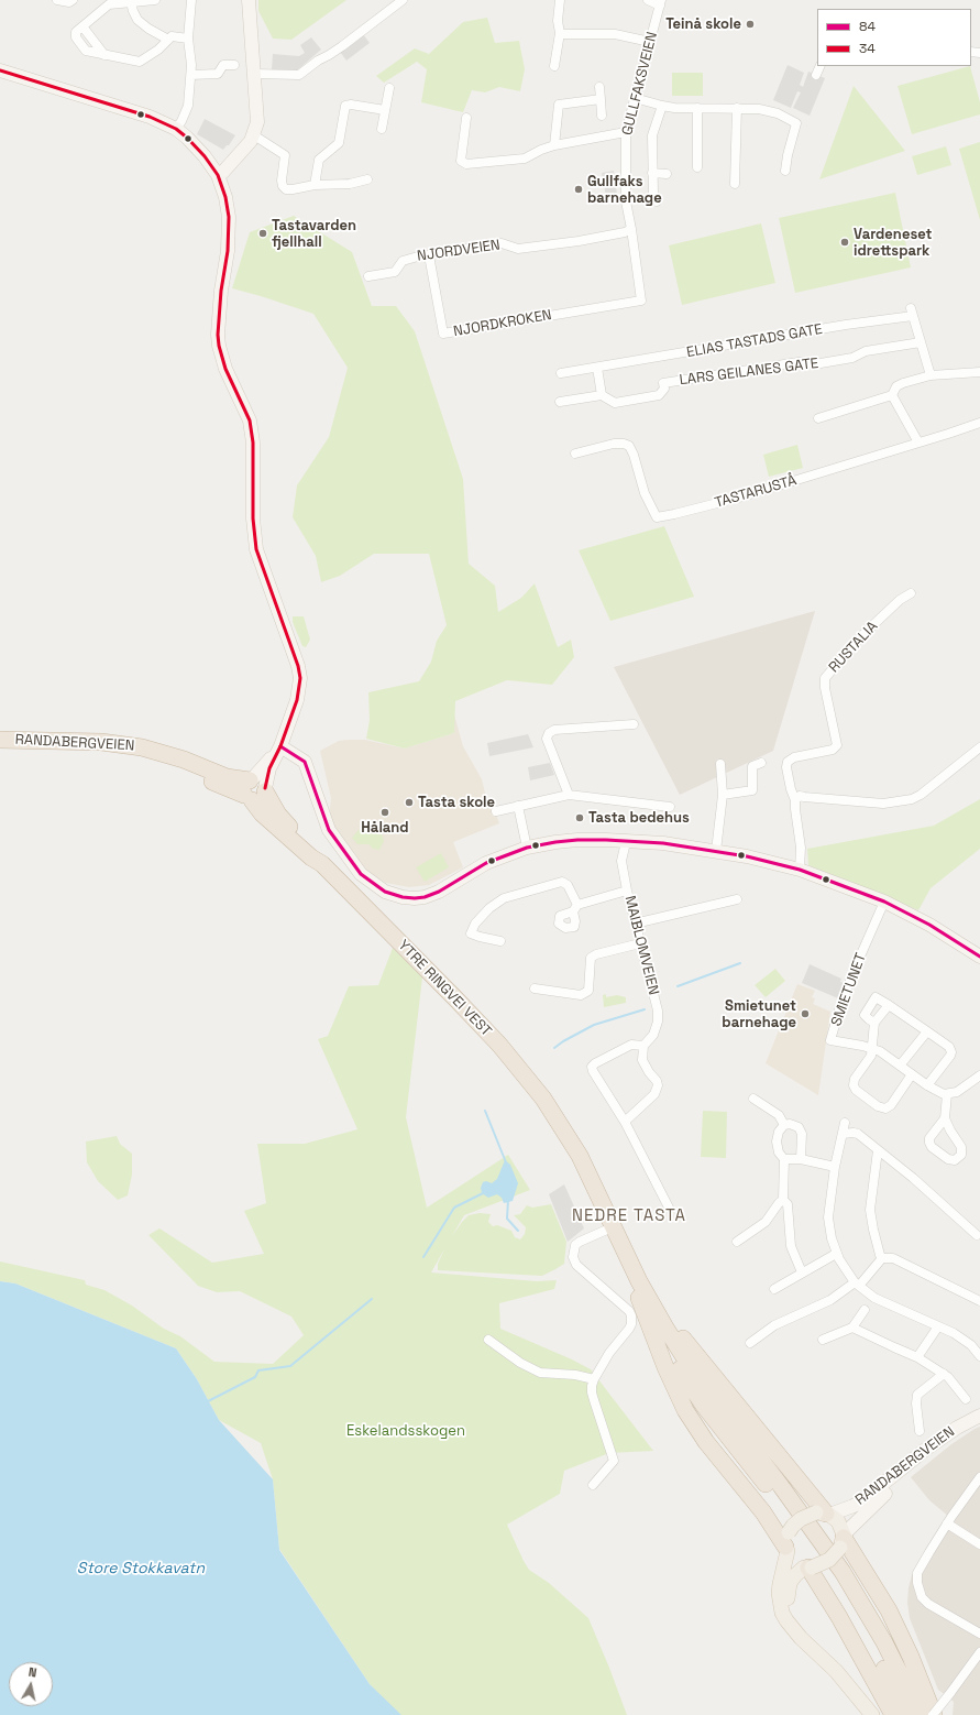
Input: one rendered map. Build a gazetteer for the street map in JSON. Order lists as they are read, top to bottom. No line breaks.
{"streets":{"highway":["RANDABERGVEIEN","YTRE RINGVEI VEST"],"street":["GULLFAKSVEIEN","NJORDVEIEN","NJORDKROKEN","ELIAS TASTADS GATE","LARS GEILANES GATE","TASTARUSTÅ","RUSTALIA","MAIBLOMVEIEN","SMIETUNET"]},"crossings":[["GULLFAKSVEIEN","NJORDVEIEN"],["GULLFAKSVEIEN","NJORDKROKEN"],["NJORDVEIEN","NJORDKROKEN"],["ELIAS TASTADS GATE","LARS GEILANES GATE"],["RANDABERGVEIEN","YTRE RINGVEI VEST"]],"districts":["NEDRE TASTA"],"water":["Store Stokkavatn"],"parks":["Eskelandsskogen"],"places":["Teinå skole","Gullfaks barnehage","Tastavarden fjellhall","Vardeneset idrettspark","Tasta skole","Håland","Tasta bedehus","Smietunet barnehage"],"lines":["transit line 34","transit line 84"],"legend":["84","34"],"north":"top"}
